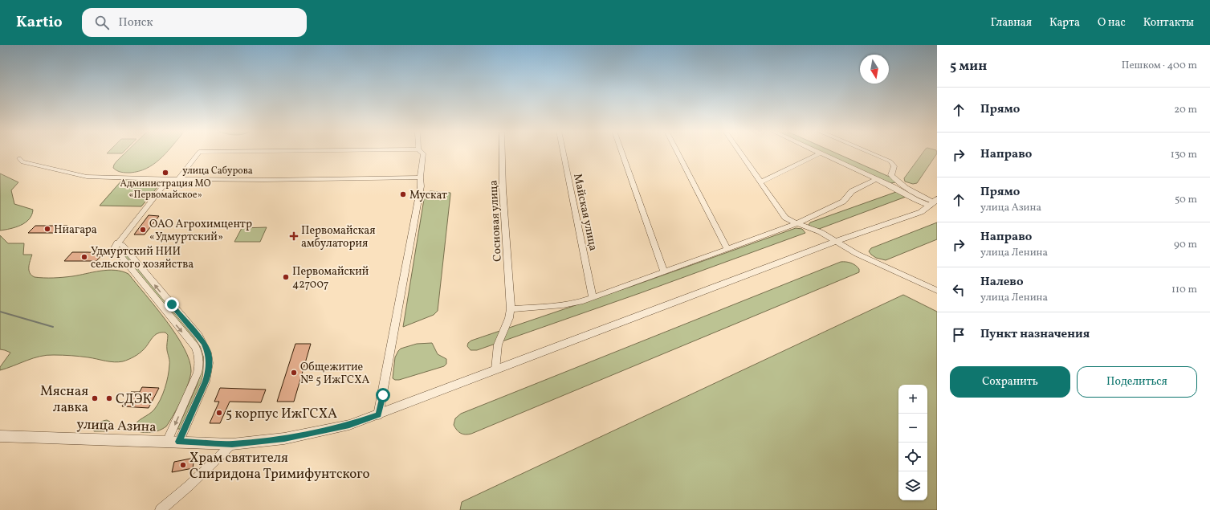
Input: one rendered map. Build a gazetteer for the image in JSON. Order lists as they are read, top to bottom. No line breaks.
{"streets":{"street":["улица Сабурова","Майская улица","Сосновая улица","улица Азина"]},"crossings":[["Сосновая улица","улица Азина"]],"places":{"other":["Администрация МО «Первомайское»","Мускат","Ниагара","ОАО Агрохимцентр «Удмуртский»","Удмуртский НИИ сельского хозяйства","Первомайский 427007","Общежитие № 5 ИжГСХА","Мясная лавка","СДЭК","5 корпус ИжГСХА","Храм святителя Спиридона Тримифунтского"],"health":["Первомайская амбулатория"]},"north":"bottom","page":{"header":"Kartio","search":"Поиск","nav":["Главная","Карта","О нас","Контакты"],"heading":["5 мин","Пешком · 400 m"],"list":[["Прямо","20 m"],["Направо","130 m"],["Прямо","улица Азина","50 m"],["Направо","улица Ленина","90 m"],["Налево","улица Ленина","110 m"],"Пункт назначения"],"buttons":["Сохранить","Поделиться"],"map_buttons":["+","−"]}}
